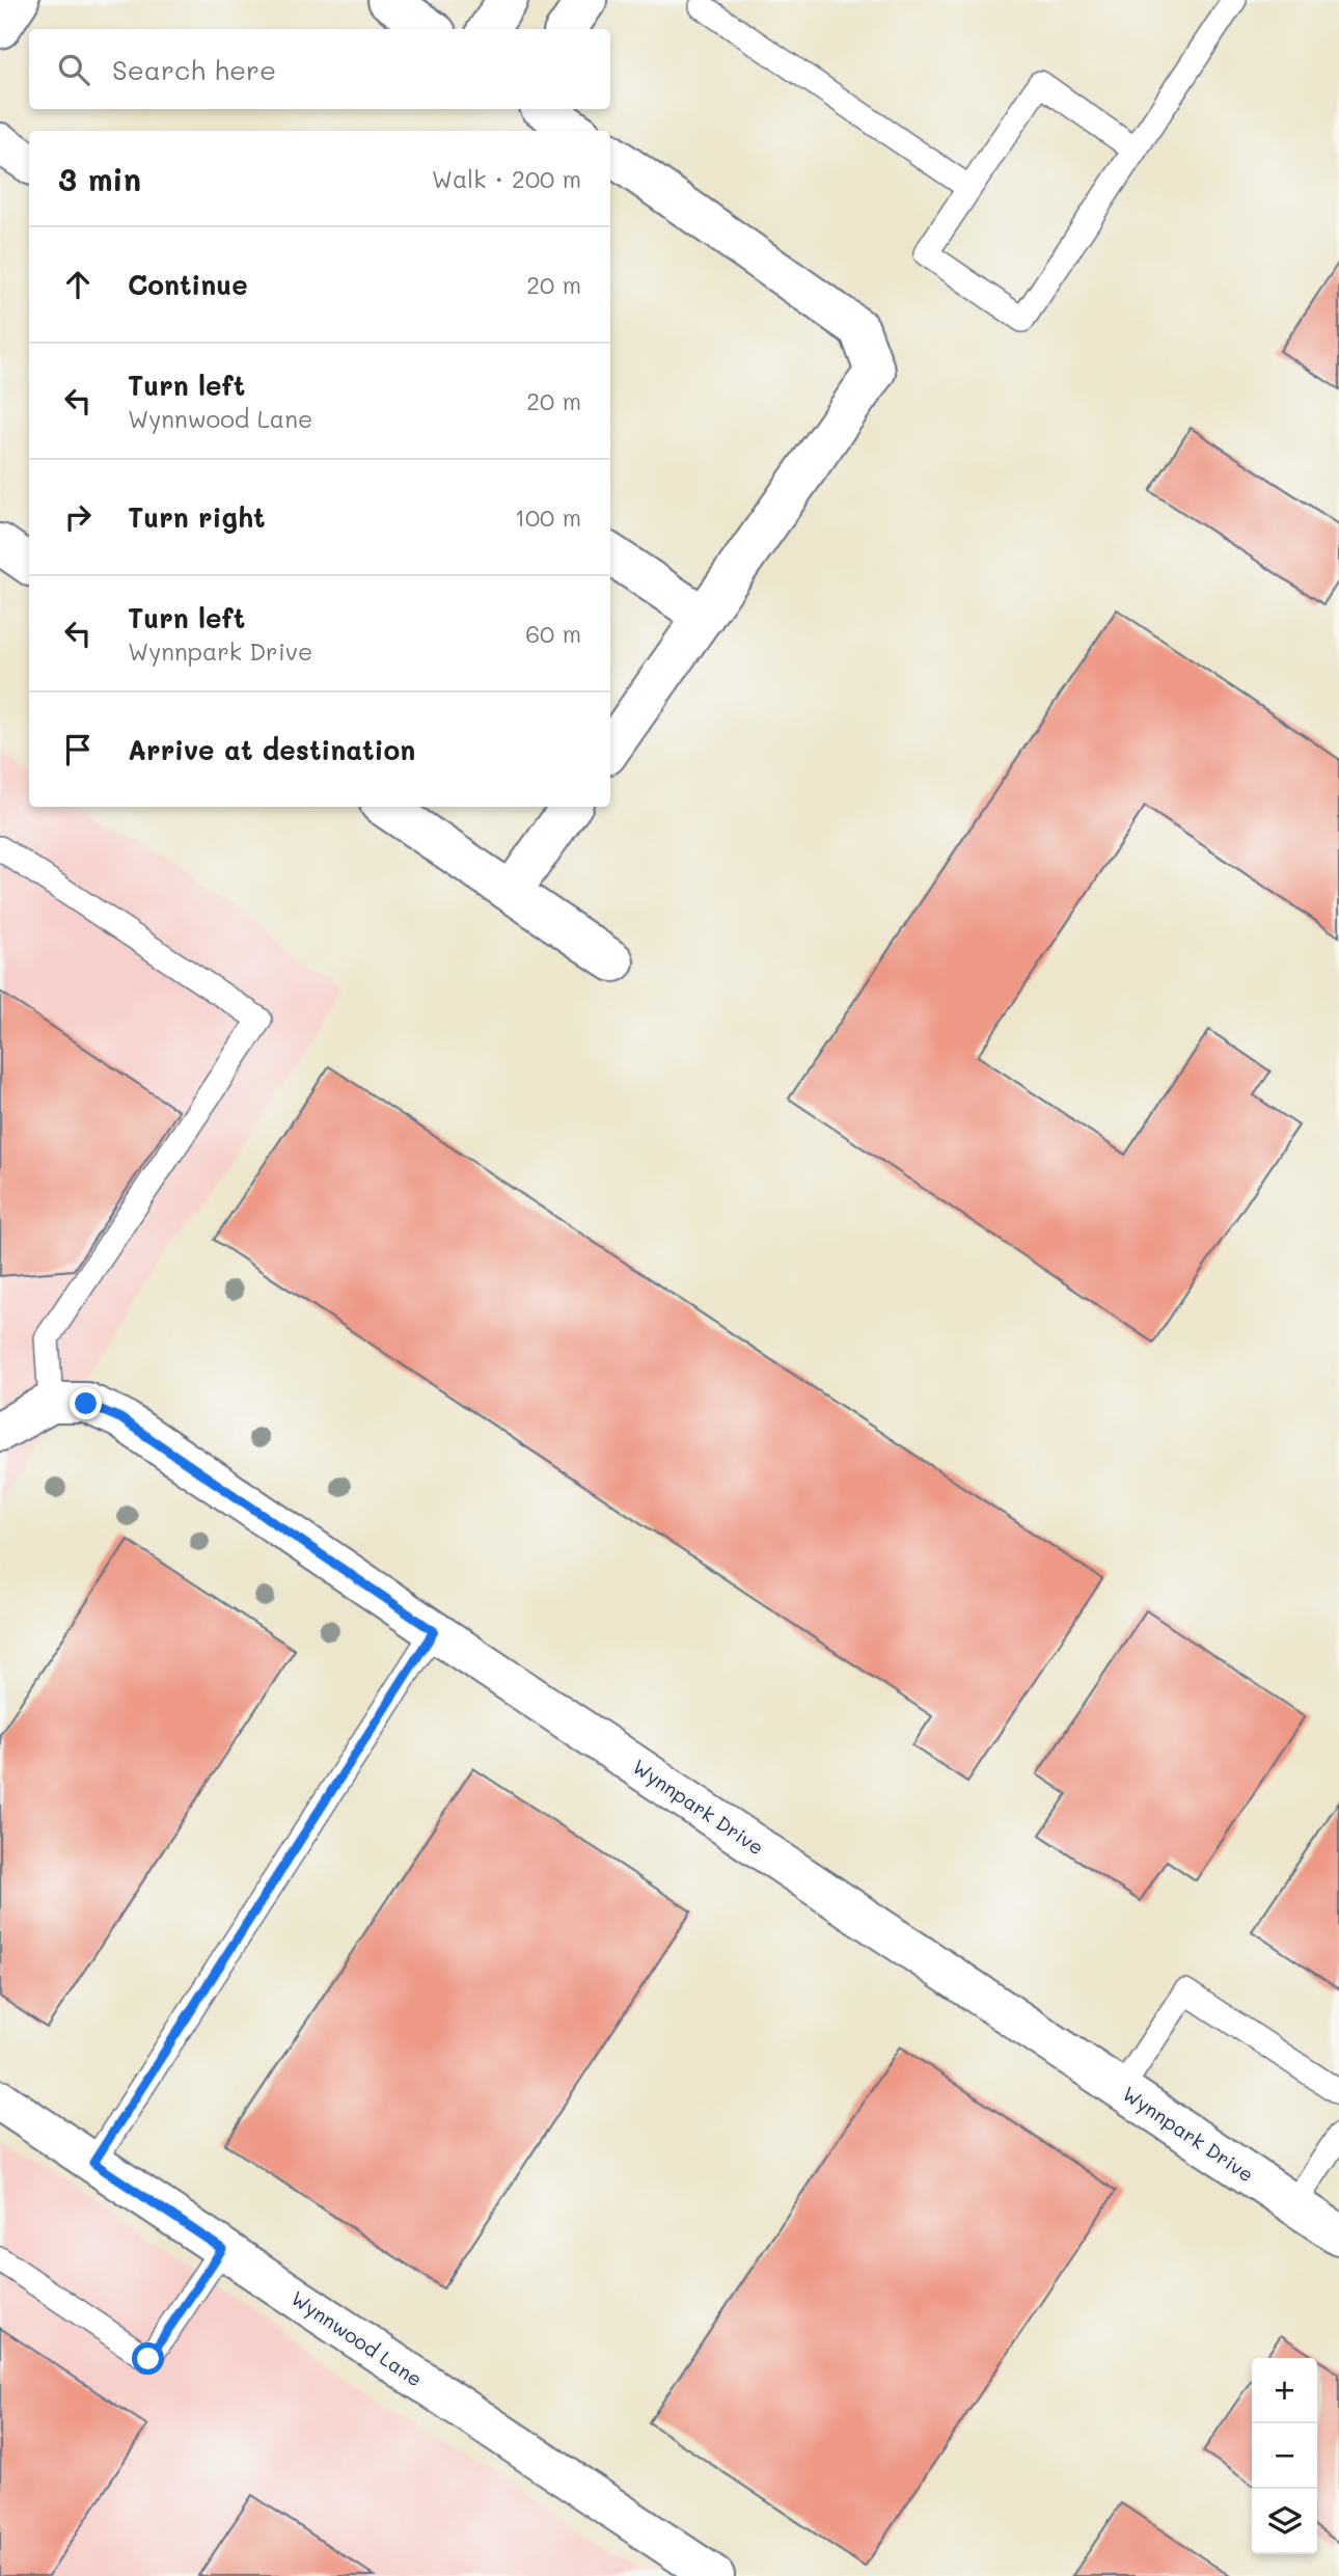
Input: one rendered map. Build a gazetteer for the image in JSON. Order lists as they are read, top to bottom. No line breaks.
{"streets":{"street":["Wynnpark Drive","Wynnwood Lane"]},"page":{"search":"Search here","heading":["3 min","Walk · 200 m"],"list":[["Continue","20 m"],["Turn left","Wynnwood Lane","20 m"],["Turn right","100 m"],["Turn left","Wynnpark Drive","60 m"],"Arrive at destination"],"map_buttons":["+","−"]}}
